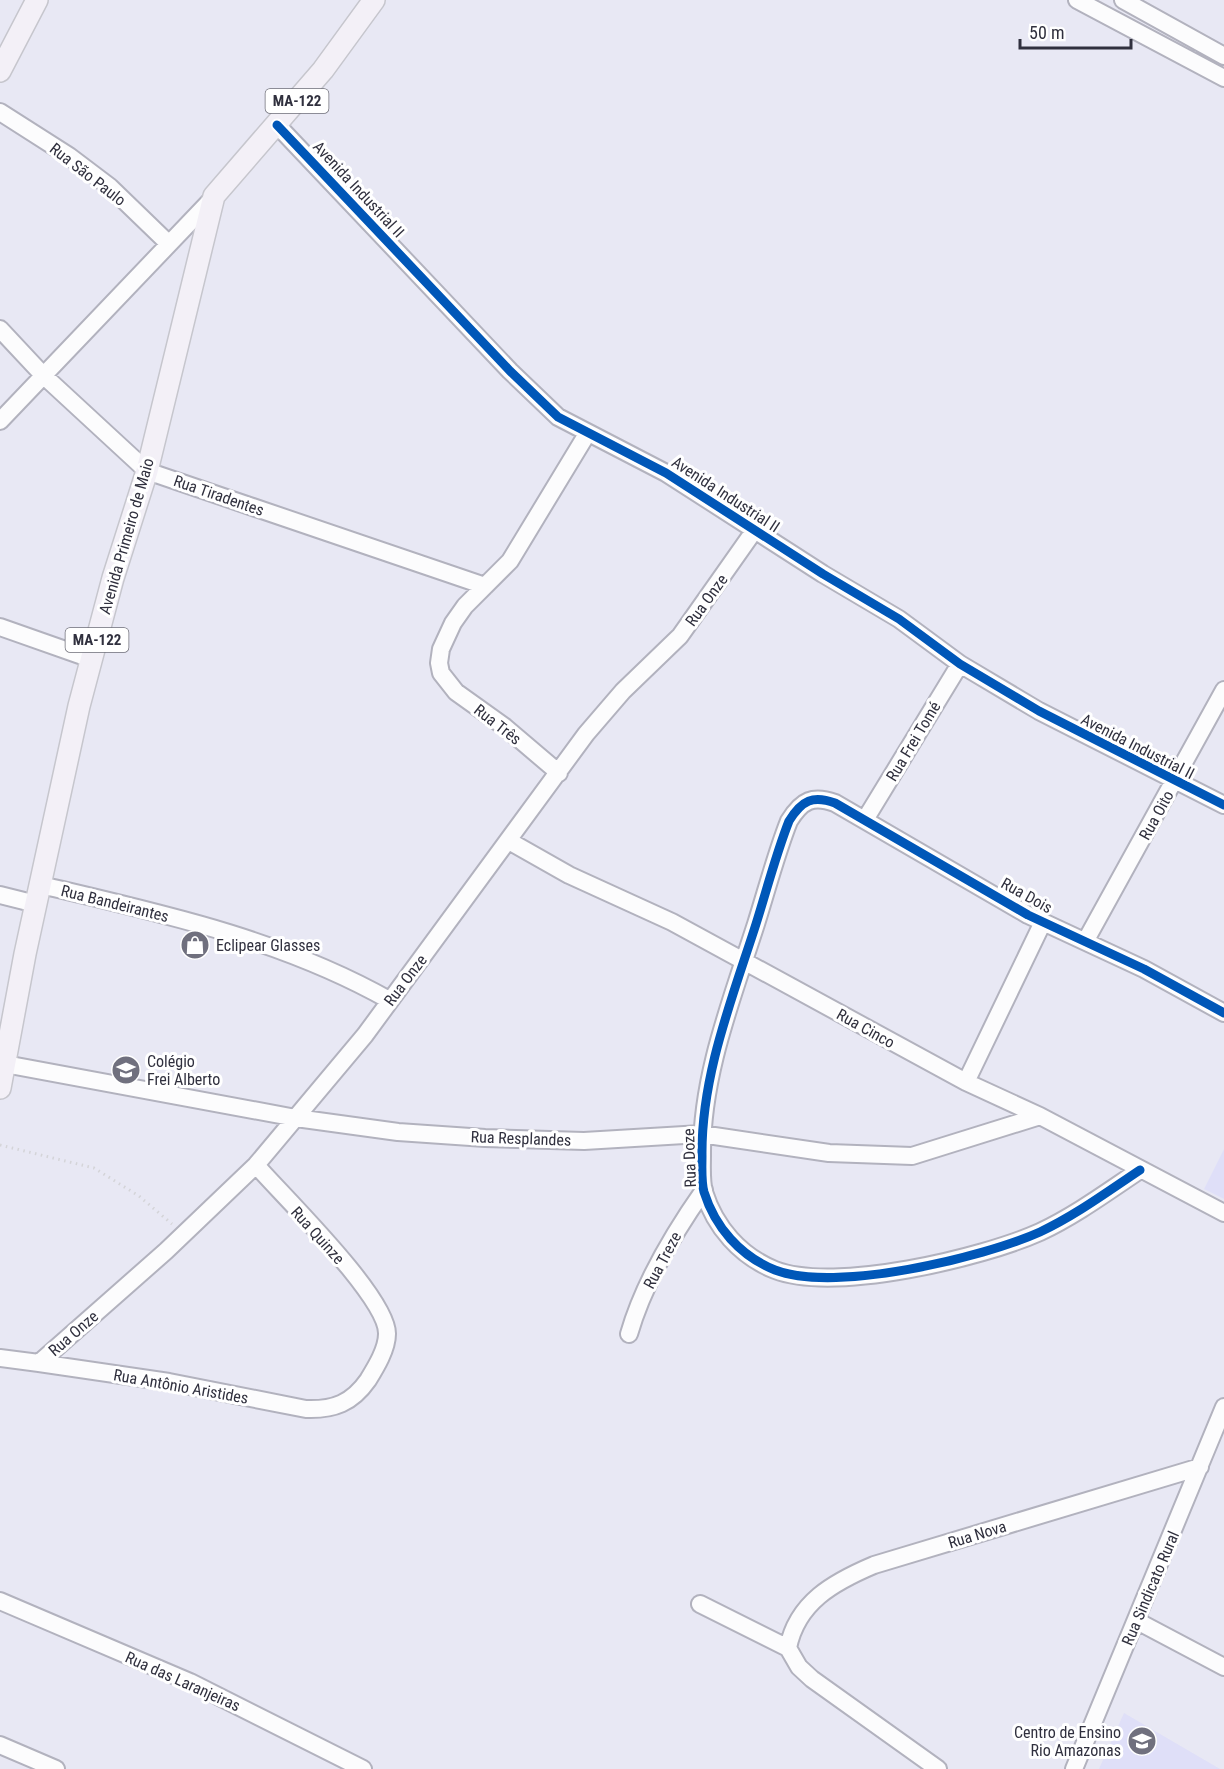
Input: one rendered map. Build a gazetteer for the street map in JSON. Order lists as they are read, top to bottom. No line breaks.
{"streets":{"main road":["MA-122","Avenida Primeiro de Maio"],"street":["Rua São Paulo","Avenida Industrial II","Rua Tiradentes","Rua Onze","Rua Três","Rua Frei Tomé","Rua Oito","Rua Dois","Rua Bandeirantes","Rua Cinco","Rua Resplandes","Rua Doze","Rua Quinze","Rua Treze","Rua Antônio Aristides","Rua Nova","Rua Sindicato Rural","Rua das Laranjeiras"]},"crossings":[["MA-122","Avenida Industrial II"],["MA-122","Avenida Primeiro de Maio"],["Avenida Industrial II","Rua Onze"],["Avenida Industrial II","Rua Frei Tomé"],["Avenida Industrial II","Rua Oito"],["Rua Tiradentes","Avenida Primeiro de Maio"],["Rua Tiradentes","Rua Três"],["Avenida Primeiro de Maio","Rua Bandeirantes"],["Avenida Primeiro de Maio","Rua Resplandes"],["Rua Onze","Rua Três"],["Rua Onze","Rua Bandeirantes"],["Rua Onze","Rua Cinco"],["Rua Onze","Rua Resplandes"],["Rua Onze","Rua Quinze"],["Rua Onze","Rua Antônio Aristides"],["Rua Frei Tomé","Rua Dois"],["Rua Oito","Rua Dois"],["Rua Dois","Rua Doze"],["Rua Cinco","Rua Resplandes"],["Rua Cinco","Rua Doze"],["Rua Resplandes","Rua Doze"],["Rua Doze","Rua Treze"],["Rua Quinze","Rua Antônio Aristides"],["Rua Nova","Rua Sindicato Rural"]],"places":{"shop":["Eclipear Glasses"],"school or university":["Colégio Frei Alberto","Centro de Ensino Rio Amazonas"]},"scale_bar":"50 m"}
